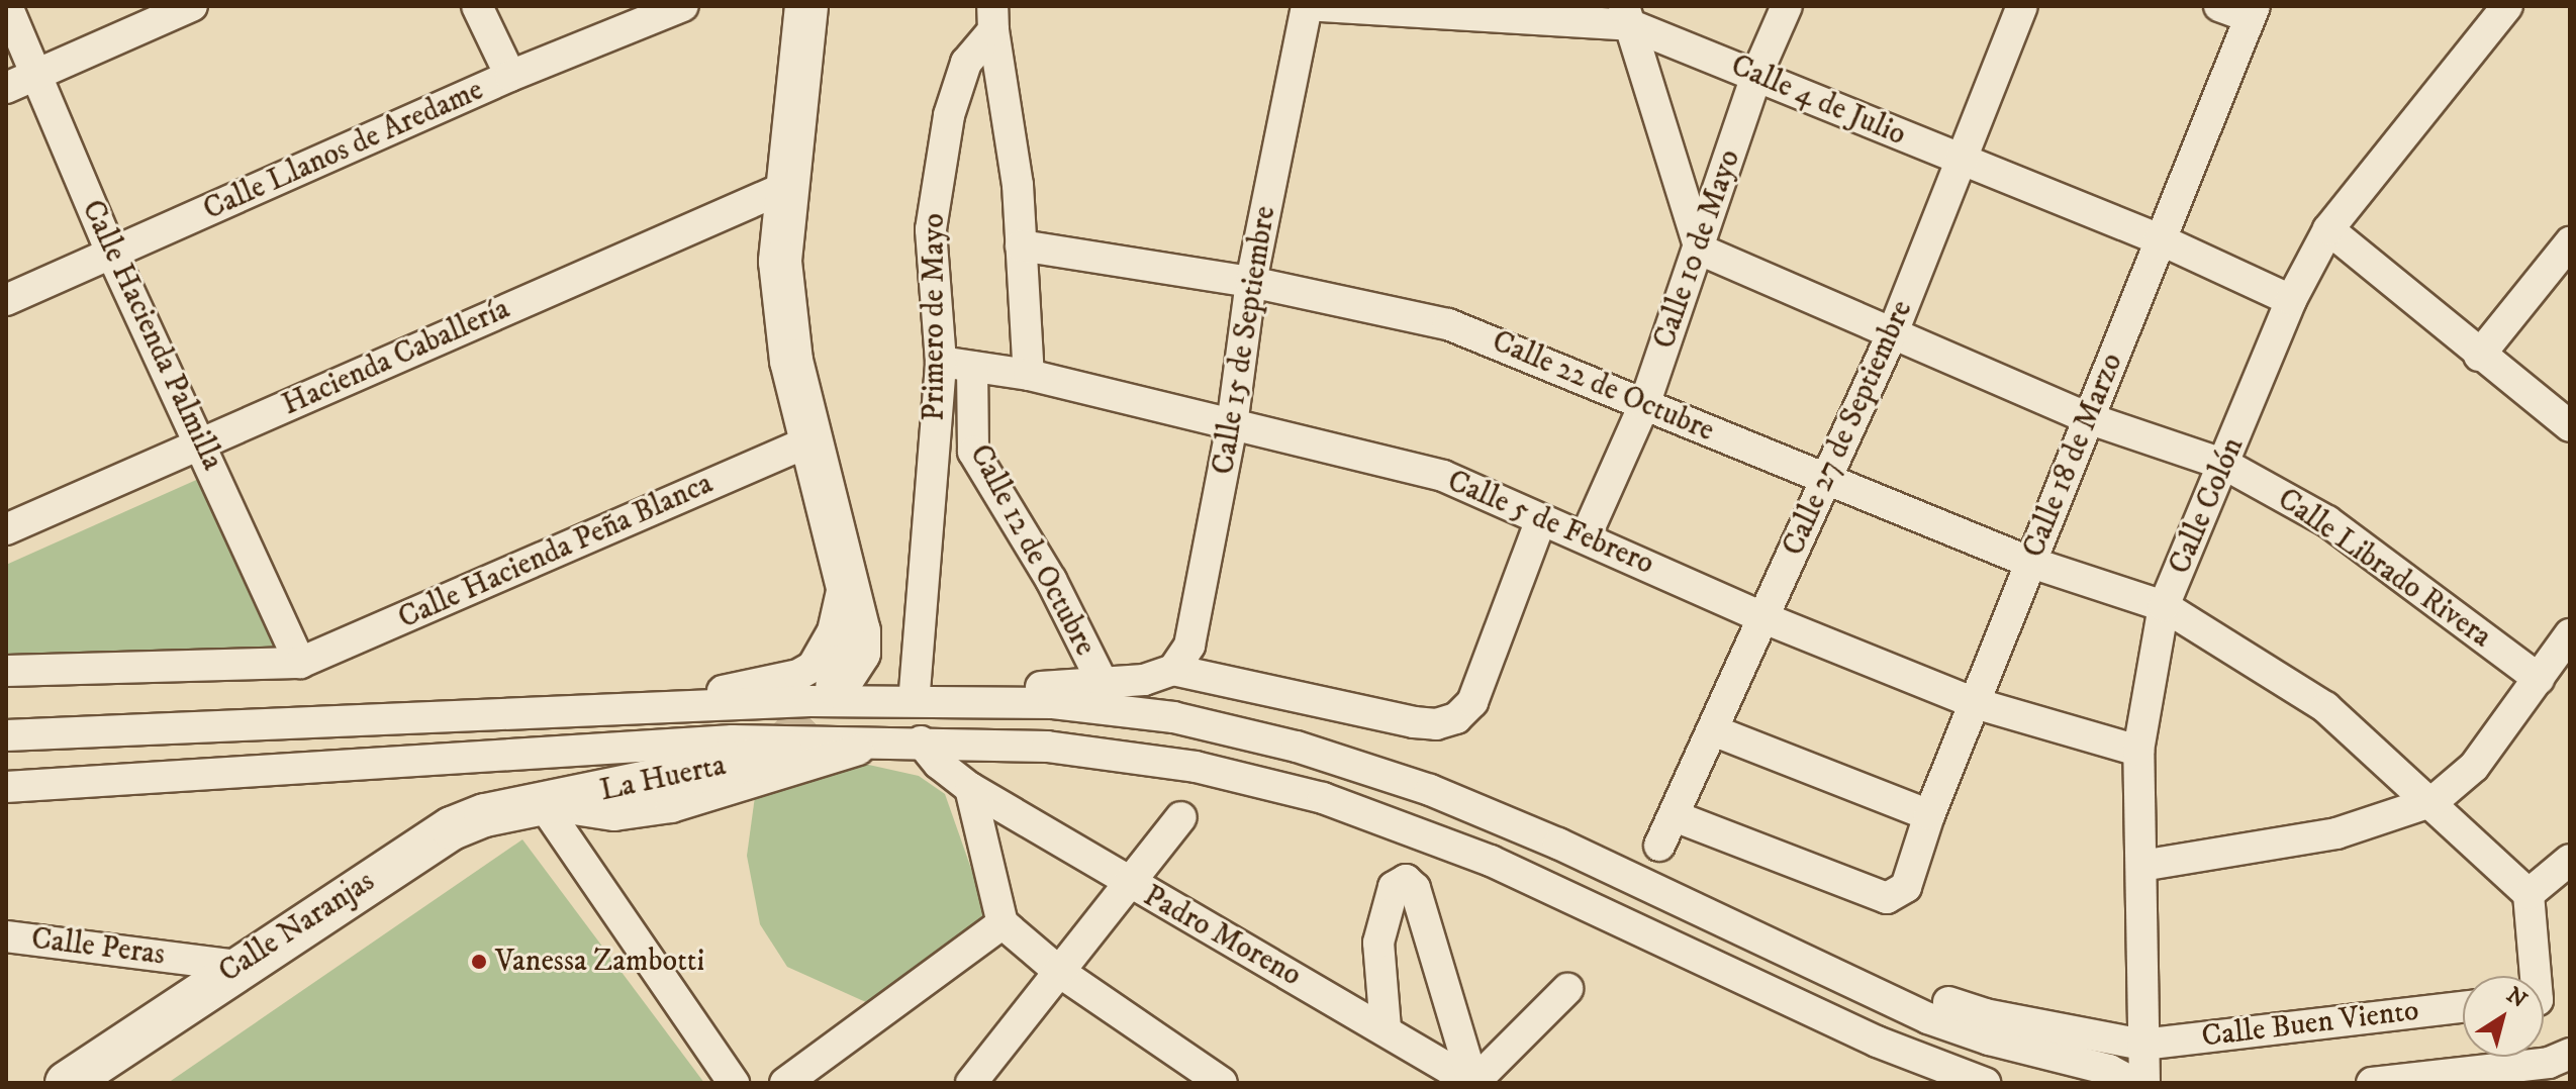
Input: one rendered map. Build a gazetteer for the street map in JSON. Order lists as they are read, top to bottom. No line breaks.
{"streets":{"street":["Calle 4 de Julio","Calle Llanos de Aredame","Calle 10 de Mayo","Primero de Mayo","Calle Hacienda Palmilla","Calle 15 de Septiembre","Hacienda Caballería","Calle 22 de Octubre","Calle 27 de Septiembre","Calle 18 de Marzo","Calle Colón","Calle 5 de Febrero","Calle 12 de Octubre","Calle Hacienda Peña Blanca","Calle Librado Rivera","La Huerta","Calle Naranjas","Padro Moreno","Calle Peras","Calle Buen Viento"]},"crossings":[["Calle 4 de Julio","Calle 10 de Mayo"],["Calle 4 de Julio","Calle 27 de Septiembre"],["Calle 4 de Julio","Calle 18 de Marzo"],["Calle 4 de Julio","Calle Colón"],["Calle Llanos de Aredame","Calle Hacienda Palmilla"],["Calle 10 de Mayo","Calle 22 de Octubre"],["Calle 10 de Mayo","Calle 5 de Febrero"],["Calle 10 de Mayo","Calle Librado Rivera"],["Primero de Mayo","Calle 5 de Febrero"],["Primero de Mayo","Calle 12 de Octubre"],["Calle Hacienda Palmilla","Hacienda Caballería"],["Calle Hacienda Palmilla","Calle Hacienda Peña Blanca"],["Calle 15 de Septiembre","Calle 22 de Octubre"],["Calle 15 de Septiembre","Calle 5 de Febrero"],["Calle 22 de Octubre","Calle 27 de Septiembre"],["Calle 22 de Octubre","Calle 18 de Marzo"],["Calle 22 de Octubre","Calle Colón"],["Calle 27 de Septiembre","Calle 18 de Marzo"],["Calle 27 de Septiembre","Calle 5 de Febrero"],["Calle 27 de Septiembre","Calle Librado Rivera"],["Calle 18 de Marzo","Calle 5 de Febrero"],["Calle 18 de Marzo","Calle Librado Rivera"],["Calle Colón","Calle 5 de Febrero"],["Calle Colón","Calle Librado Rivera"],["Calle Colón","Calle Buen Viento"],["Calle 5 de Febrero","Calle 12 de Octubre"],["La Huerta","Calle Naranjas"],["Calle Naranjas","Calle Peras"]],"places":["Vanessa Zambotti"],"north":"top right"}
